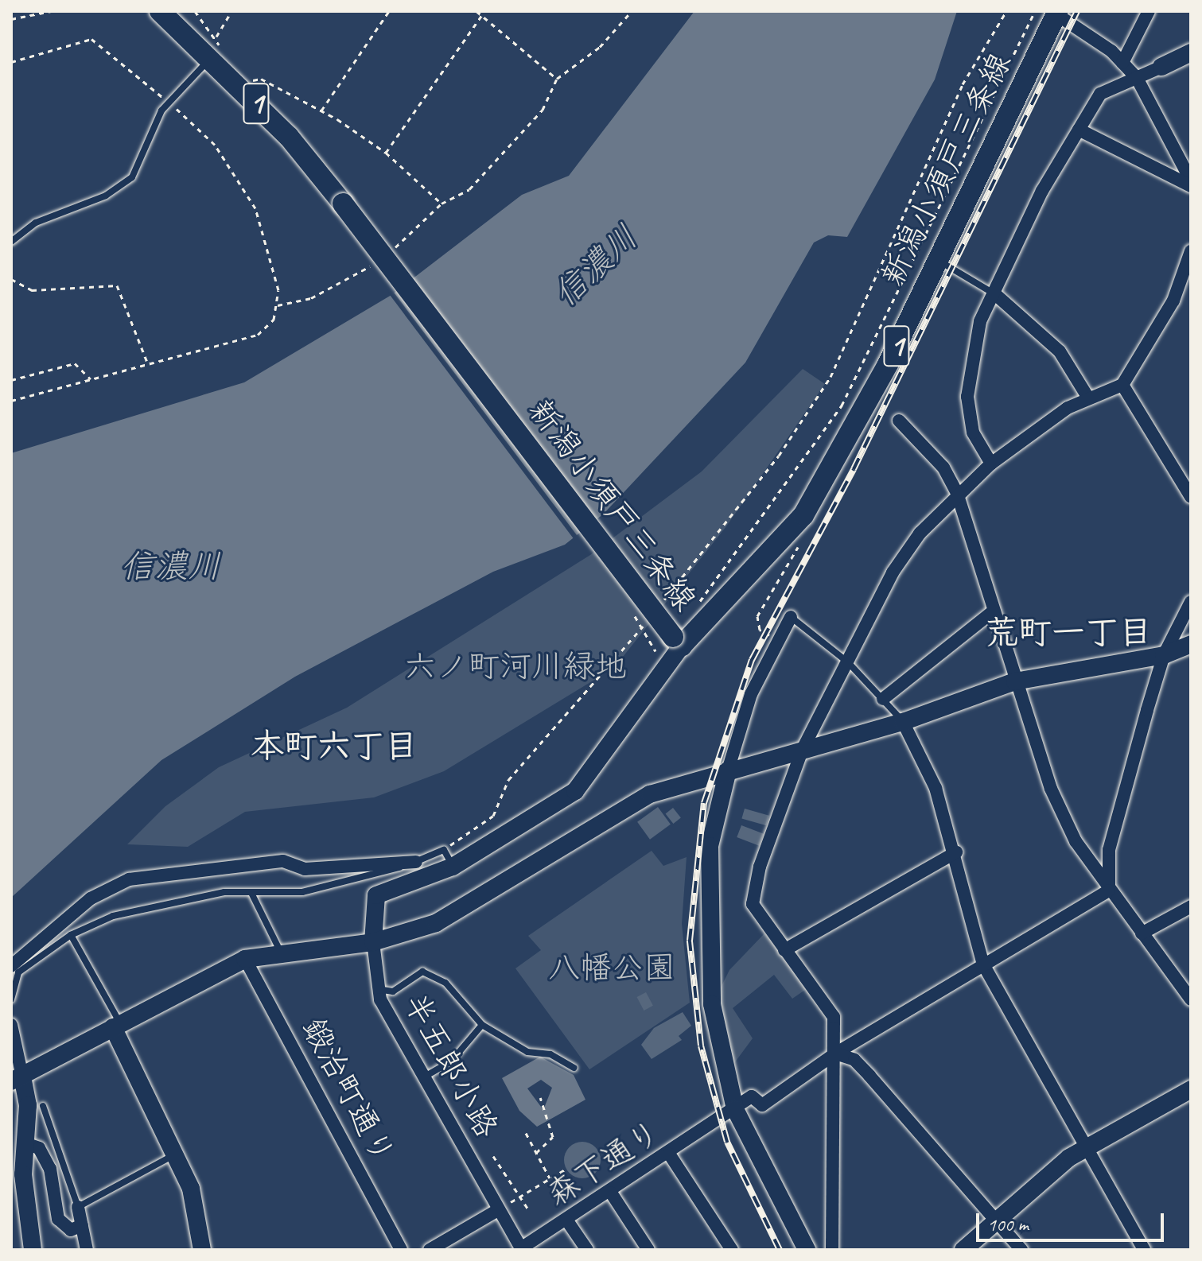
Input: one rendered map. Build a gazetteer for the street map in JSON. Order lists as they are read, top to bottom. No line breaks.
{"streets":{"main road":["1","新潟小須戸三条線"],"street":["半五郎小路","鍛治町通り","森下通り"]},"crossings":[["半五郎小路","森下通り"]],"districts":["荒町一丁目","本町六丁目"],"water":["信濃川"],"parks":["六ノ町河川緑地","八幡公園"],"scale_bar":"100 m"}
